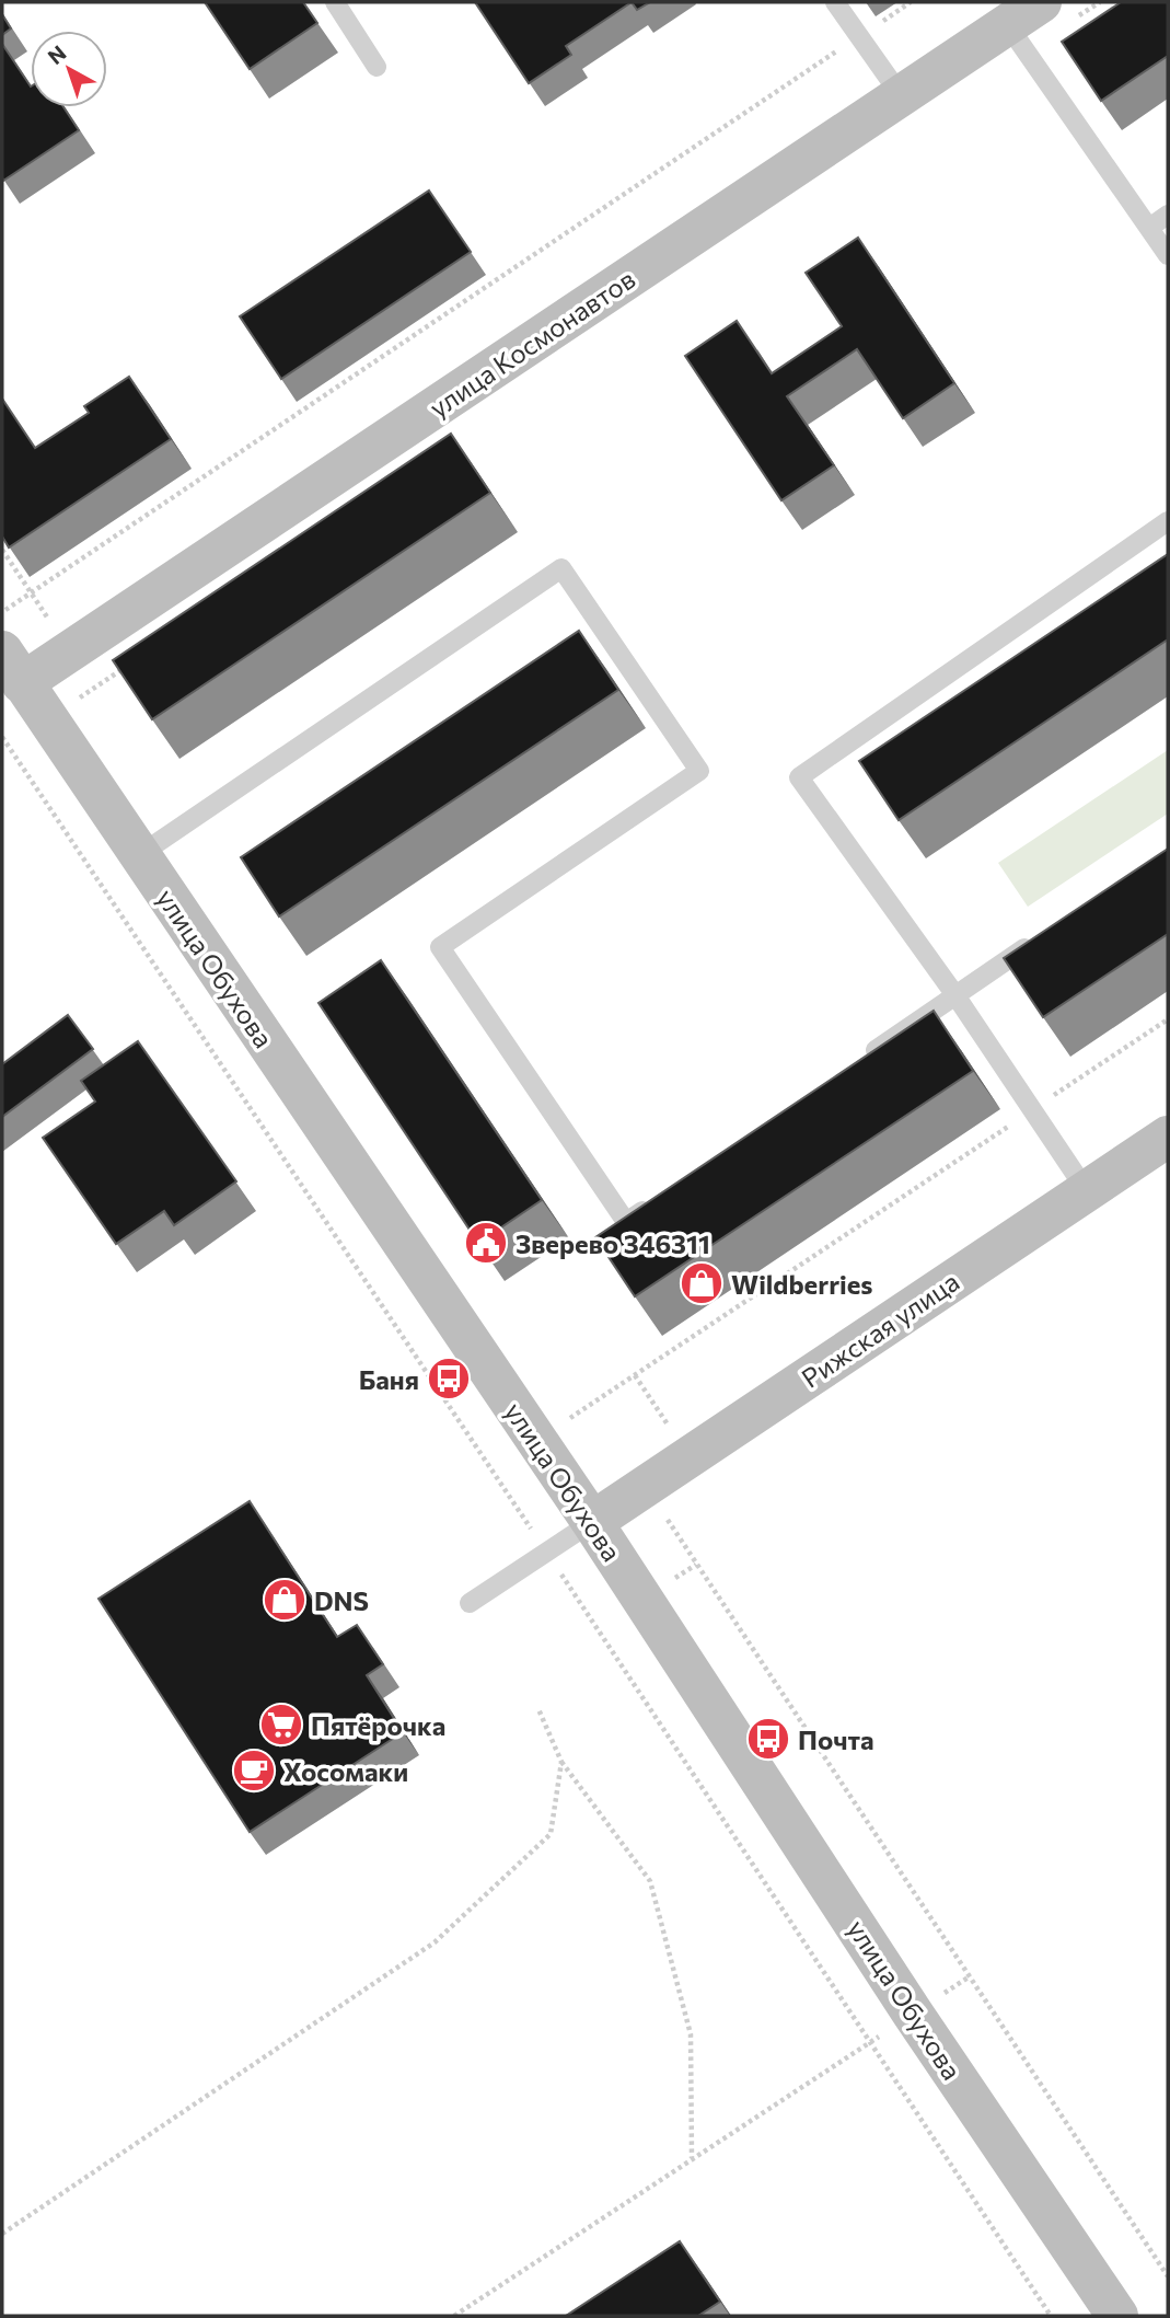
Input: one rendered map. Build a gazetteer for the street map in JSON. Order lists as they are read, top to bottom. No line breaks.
{"streets":{"main road":["улица Космонавтов","улица Обухова","Рижская улица"]},"crossings":[["улица Космонавтов","улица Обухова"],["улица Обухова","Рижская улица"]],"places":{"public building":["Зверево 346311"],"shop":["Wildberries","DNS"],"bus stop":["Баня","Почта"],"supermarket":["Пятёрочка"],"cafe":["Хосомаки"]},"north":"top left"}
